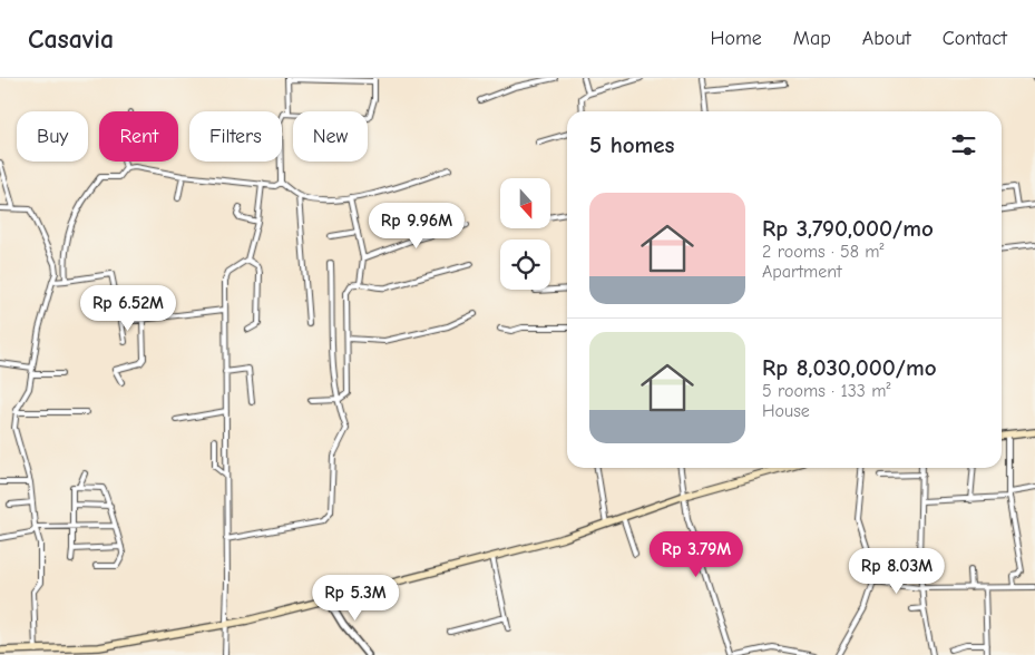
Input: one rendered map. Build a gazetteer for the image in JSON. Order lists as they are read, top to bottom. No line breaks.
{"north":"bottom","page":{"header":"Casavia","nav":["Home","Map","About","Contact"],"chip":["Buy","Rent","Filters","New"],"heading":"5 homes","list":[{"name":"Rp 3,790,000/mo","note":"2 rooms · 58 m² · Apartment"},{"name":"Rp 8,030,000/mo","note":"5 rooms · 133 m² · House"}],"price":["Rp 9.96M","Rp 6.52M","Rp 3.79M","Rp 8.03M","Rp 5.3M"]}}
